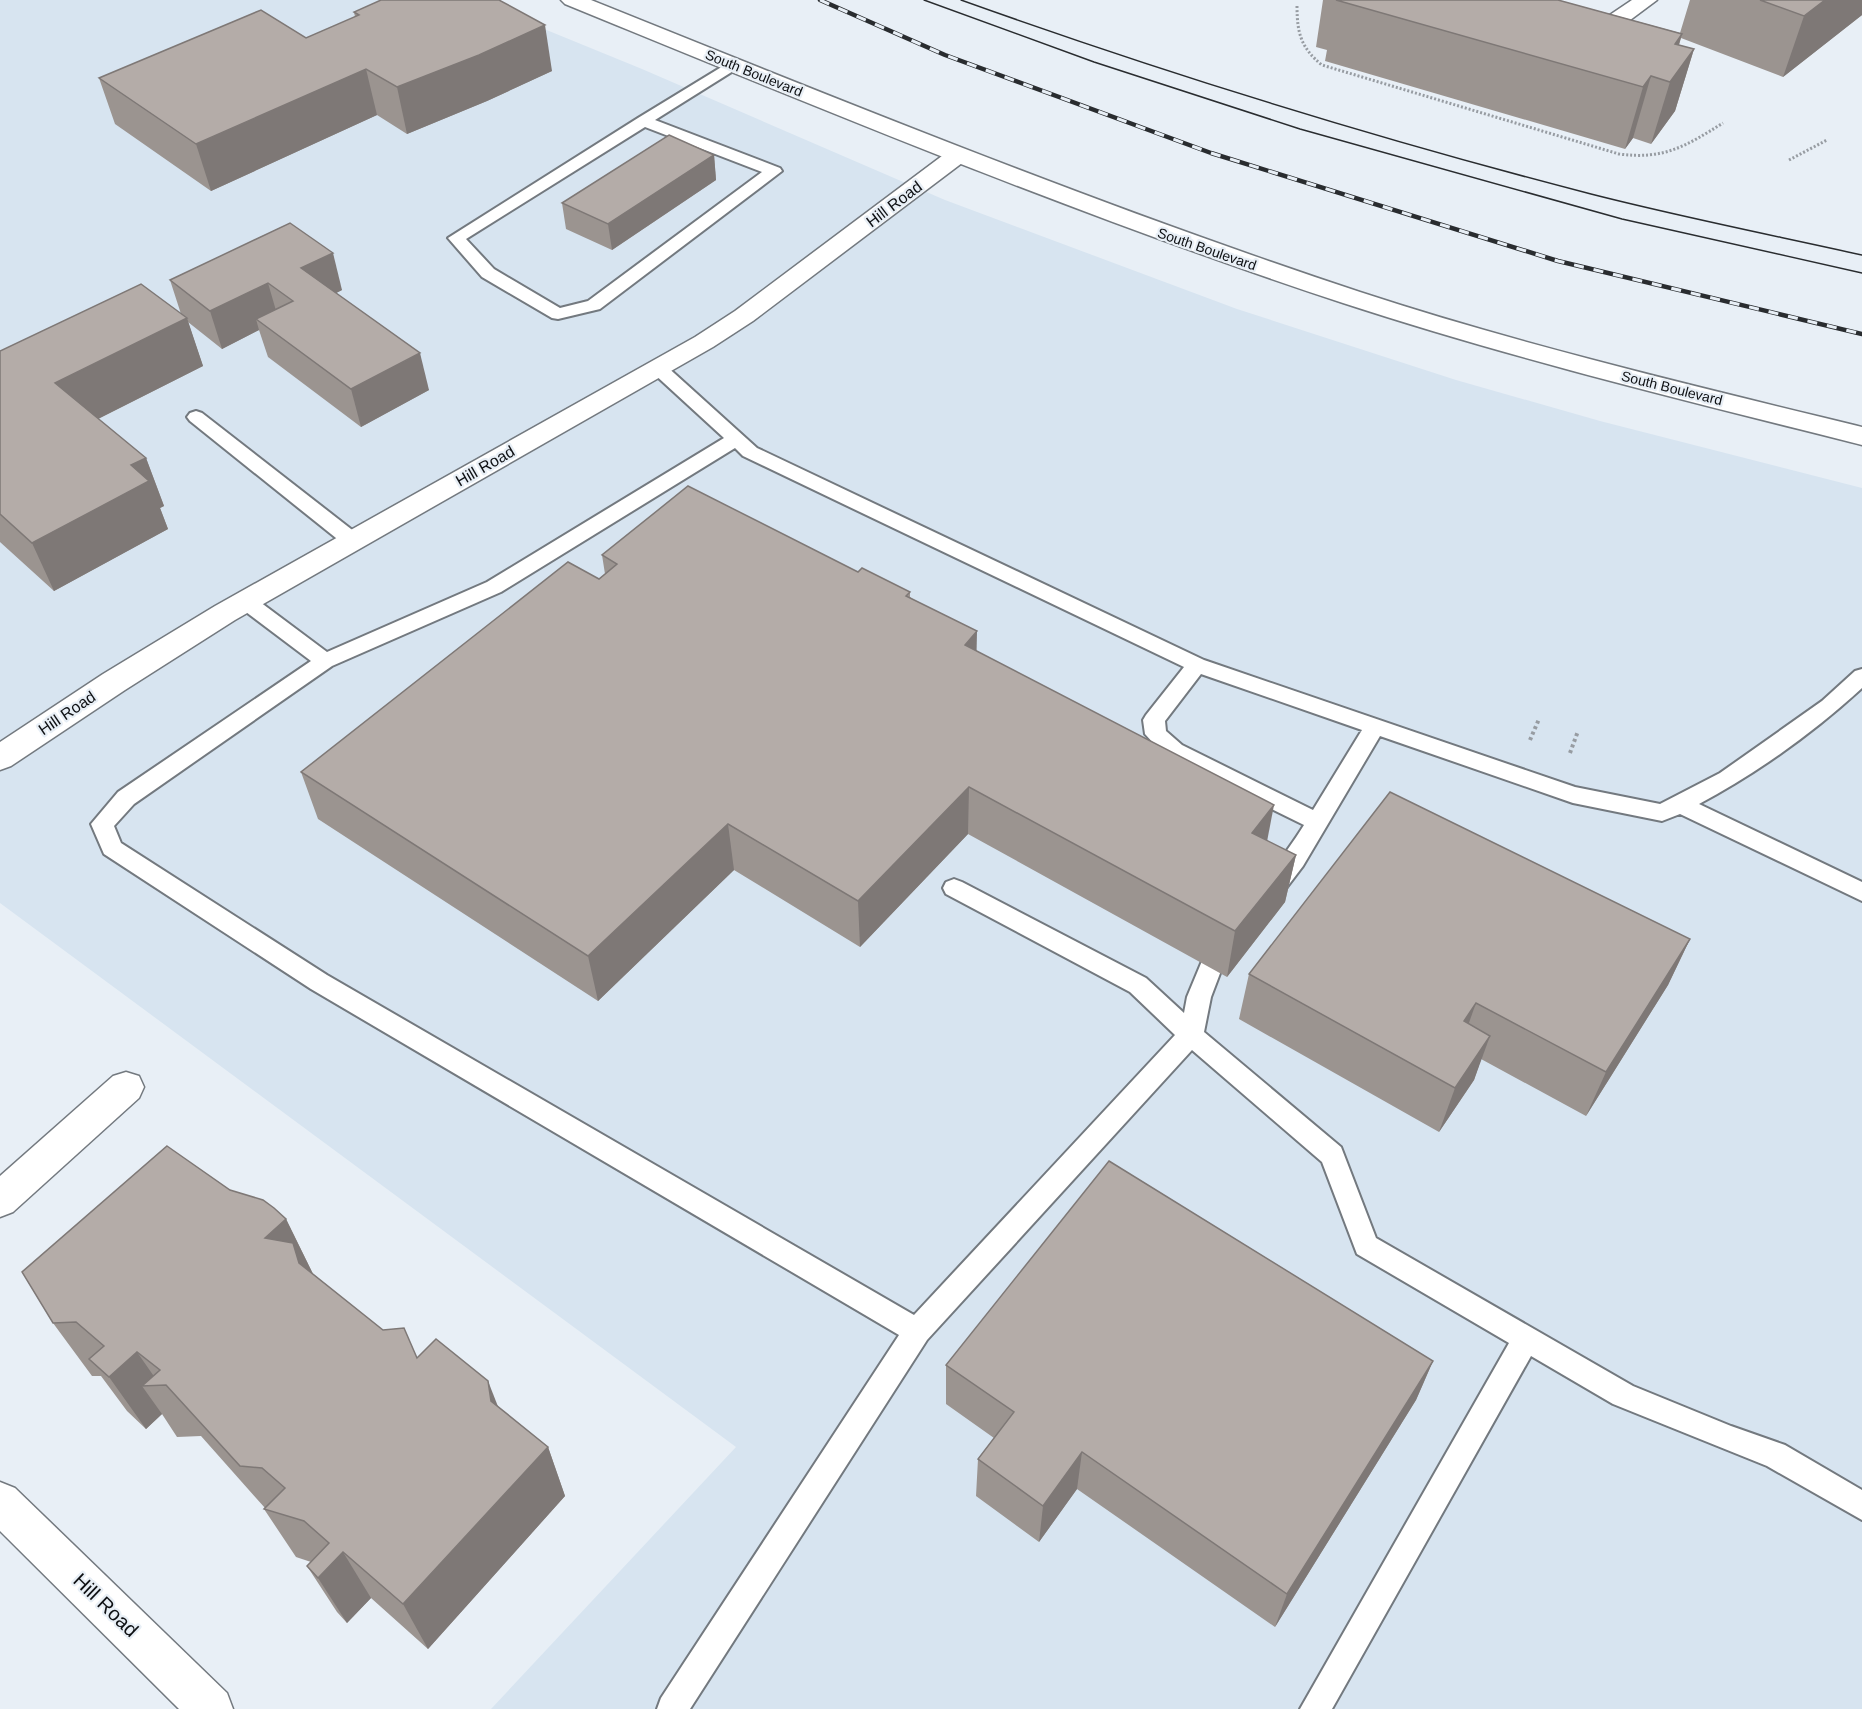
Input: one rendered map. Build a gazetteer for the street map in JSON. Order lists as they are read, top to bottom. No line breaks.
{"streets":{"street":["South Boulevard","Hill Road"]},"crossings":[["South Boulevard","Hill Road"]]}
